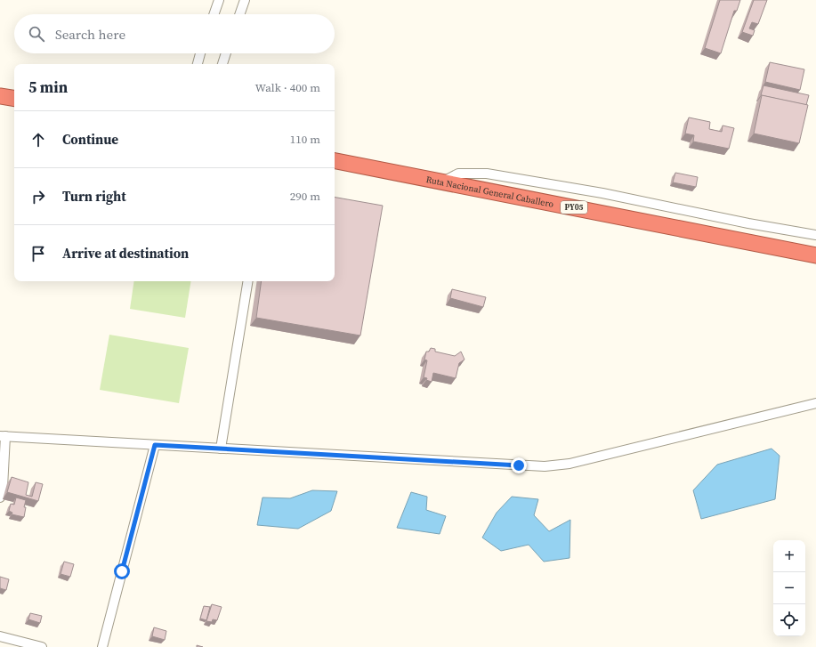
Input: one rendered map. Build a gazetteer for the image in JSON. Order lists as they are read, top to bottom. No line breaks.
{"streets":{"highway":["Ruta Nacional General Caballero","PY05"]},"page":{"search":"Search here","heading":["5 min","Walk · 400 m"],"list":[["Continue","110 m"],["Turn right","290 m"],"Arrive at destination"],"map_buttons":["+","−"]}}
